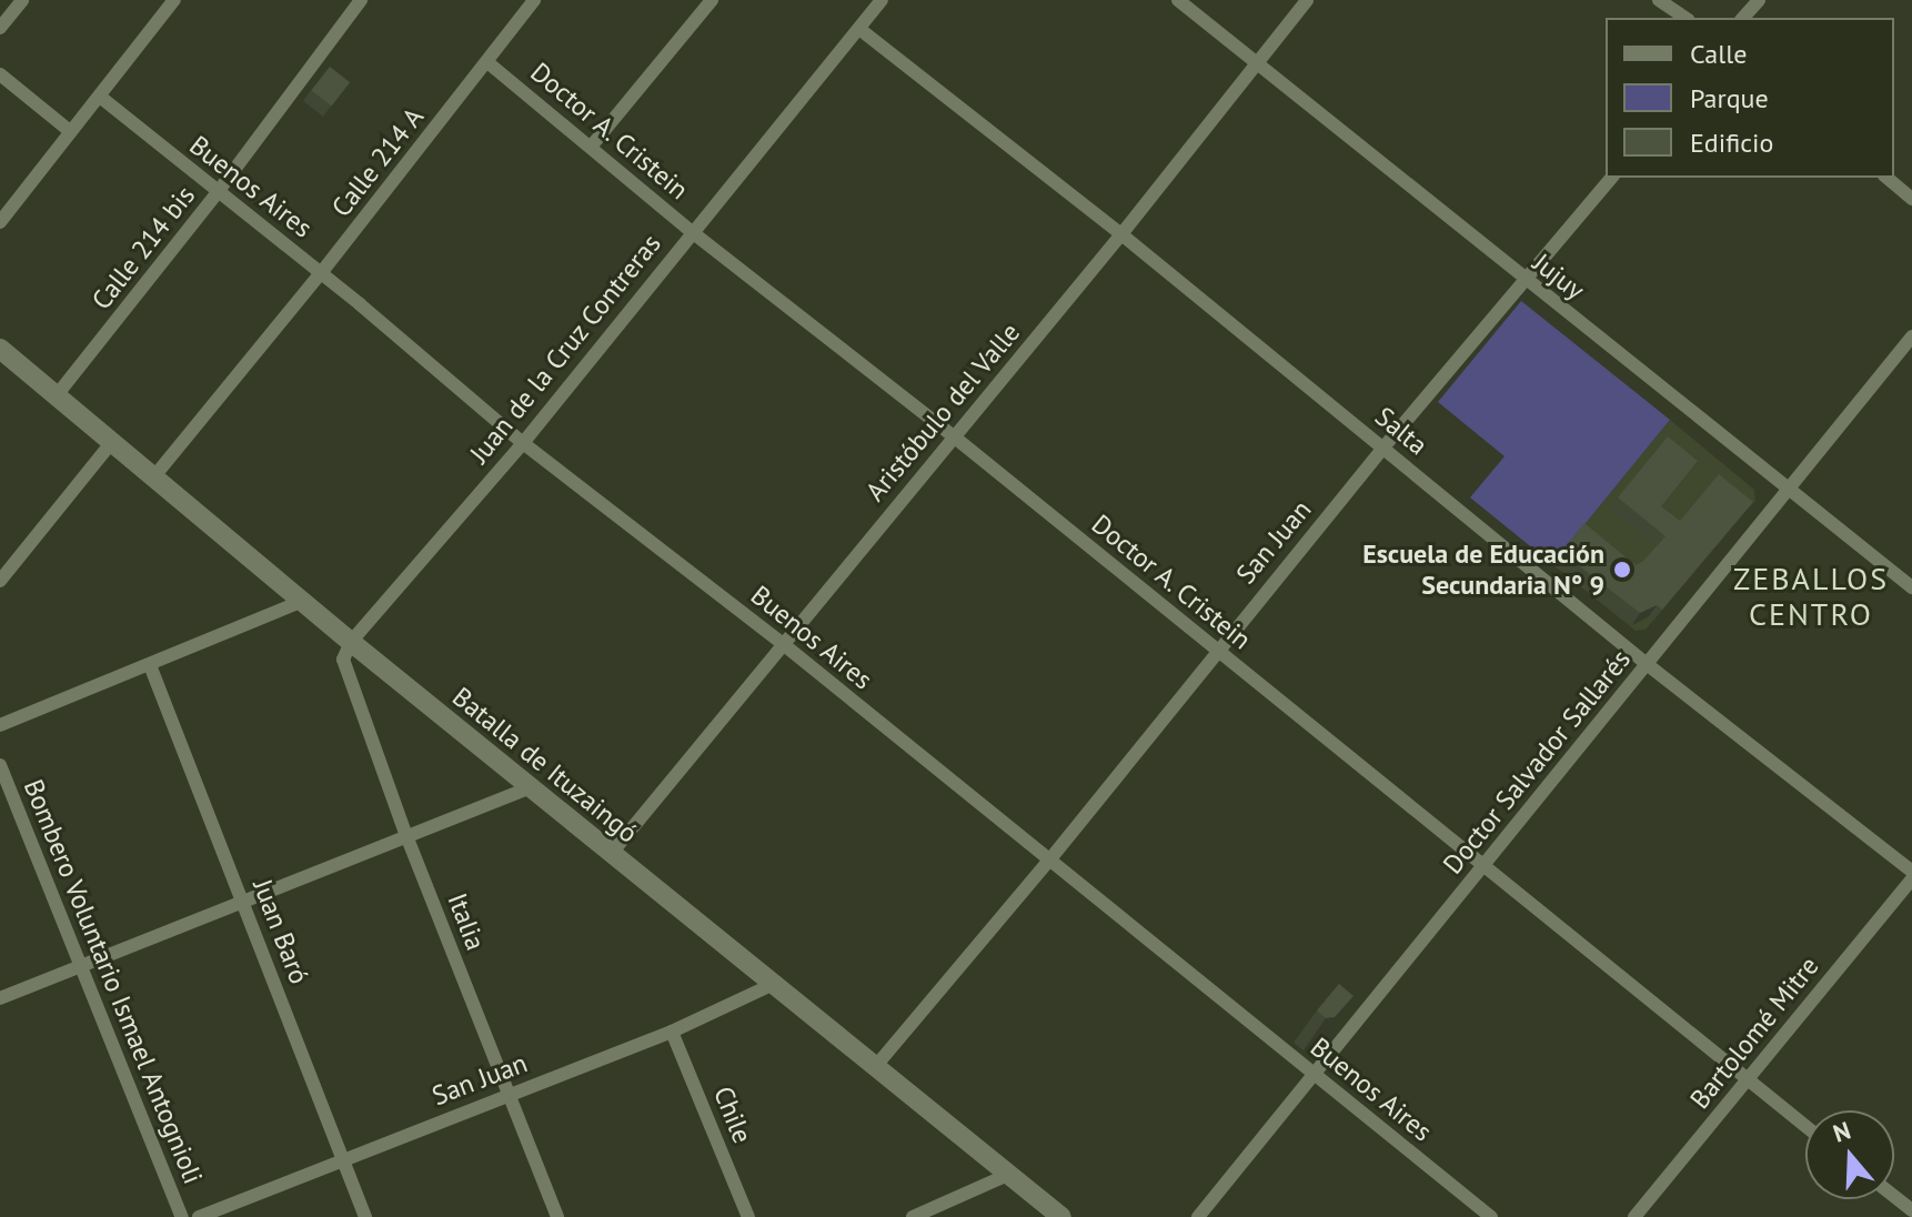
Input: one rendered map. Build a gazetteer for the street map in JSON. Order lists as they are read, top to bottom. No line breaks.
{"streets":{"main road":["Batalla de Ituzaingó"],"street":["Doctor A. Cristein","Calle 214 A","Buenos Aires","Calle 214 bis","Jujuy","Juan de la Cruz Contreras","Aristóbulo del Valle","Salta","San Juan","Doctor Salvador Sallarés","Italia","Juan Baró","Bombero Voluntario Ismael Antognioli","Bartolomé Mitre","Chile"]},"crossings":[["Doctor A. Cristein","Calle 214 A"],["Doctor A. Cristein","Juan de la Cruz Contreras"],["Doctor A. Cristein","Aristóbulo del Valle"],["Doctor A. Cristein","San Juan"],["Doctor A. Cristein","Doctor Salvador Sallarés"],["Doctor A. Cristein","Bartolomé Mitre"],["Calle 214 A","Buenos Aires"],["Calle 214 A","Batalla de Ituzaingó"],["Buenos Aires","Calle 214 bis"],["Buenos Aires","Juan de la Cruz Contreras"],["Buenos Aires","Aristóbulo del Valle"],["Buenos Aires","San Juan"],["Buenos Aires","Doctor Salvador Sallarés"],["Calle 214 bis","Batalla de Ituzaingó"],["Jujuy","Aristóbulo del Valle"],["Jujuy","San Juan"],["Jujuy","Doctor Salvador Sallarés"],["Juan de la Cruz Contreras","Salta"],["Juan de la Cruz Contreras","Batalla de Ituzaingó"],["Juan de la Cruz Contreras","Italia"],["Aristóbulo del Valle","Salta"],["Aristóbulo del Valle","Batalla de Ituzaingó"],["Salta","San Juan"],["Salta","Doctor Salvador Sallarés"],["San Juan","Batalla de Ituzaingó"],["San Juan","Italia"],["San Juan","Juan Baró"],["San Juan","Chile"],["Batalla de Ituzaingó","Italia"]],"districts":["ZEBALLOS CENTRO"],"places":["Escuela de Educación Secundaria N° 9"],"legend":["Calle","Parque","Edificio"],"north":"top"}
